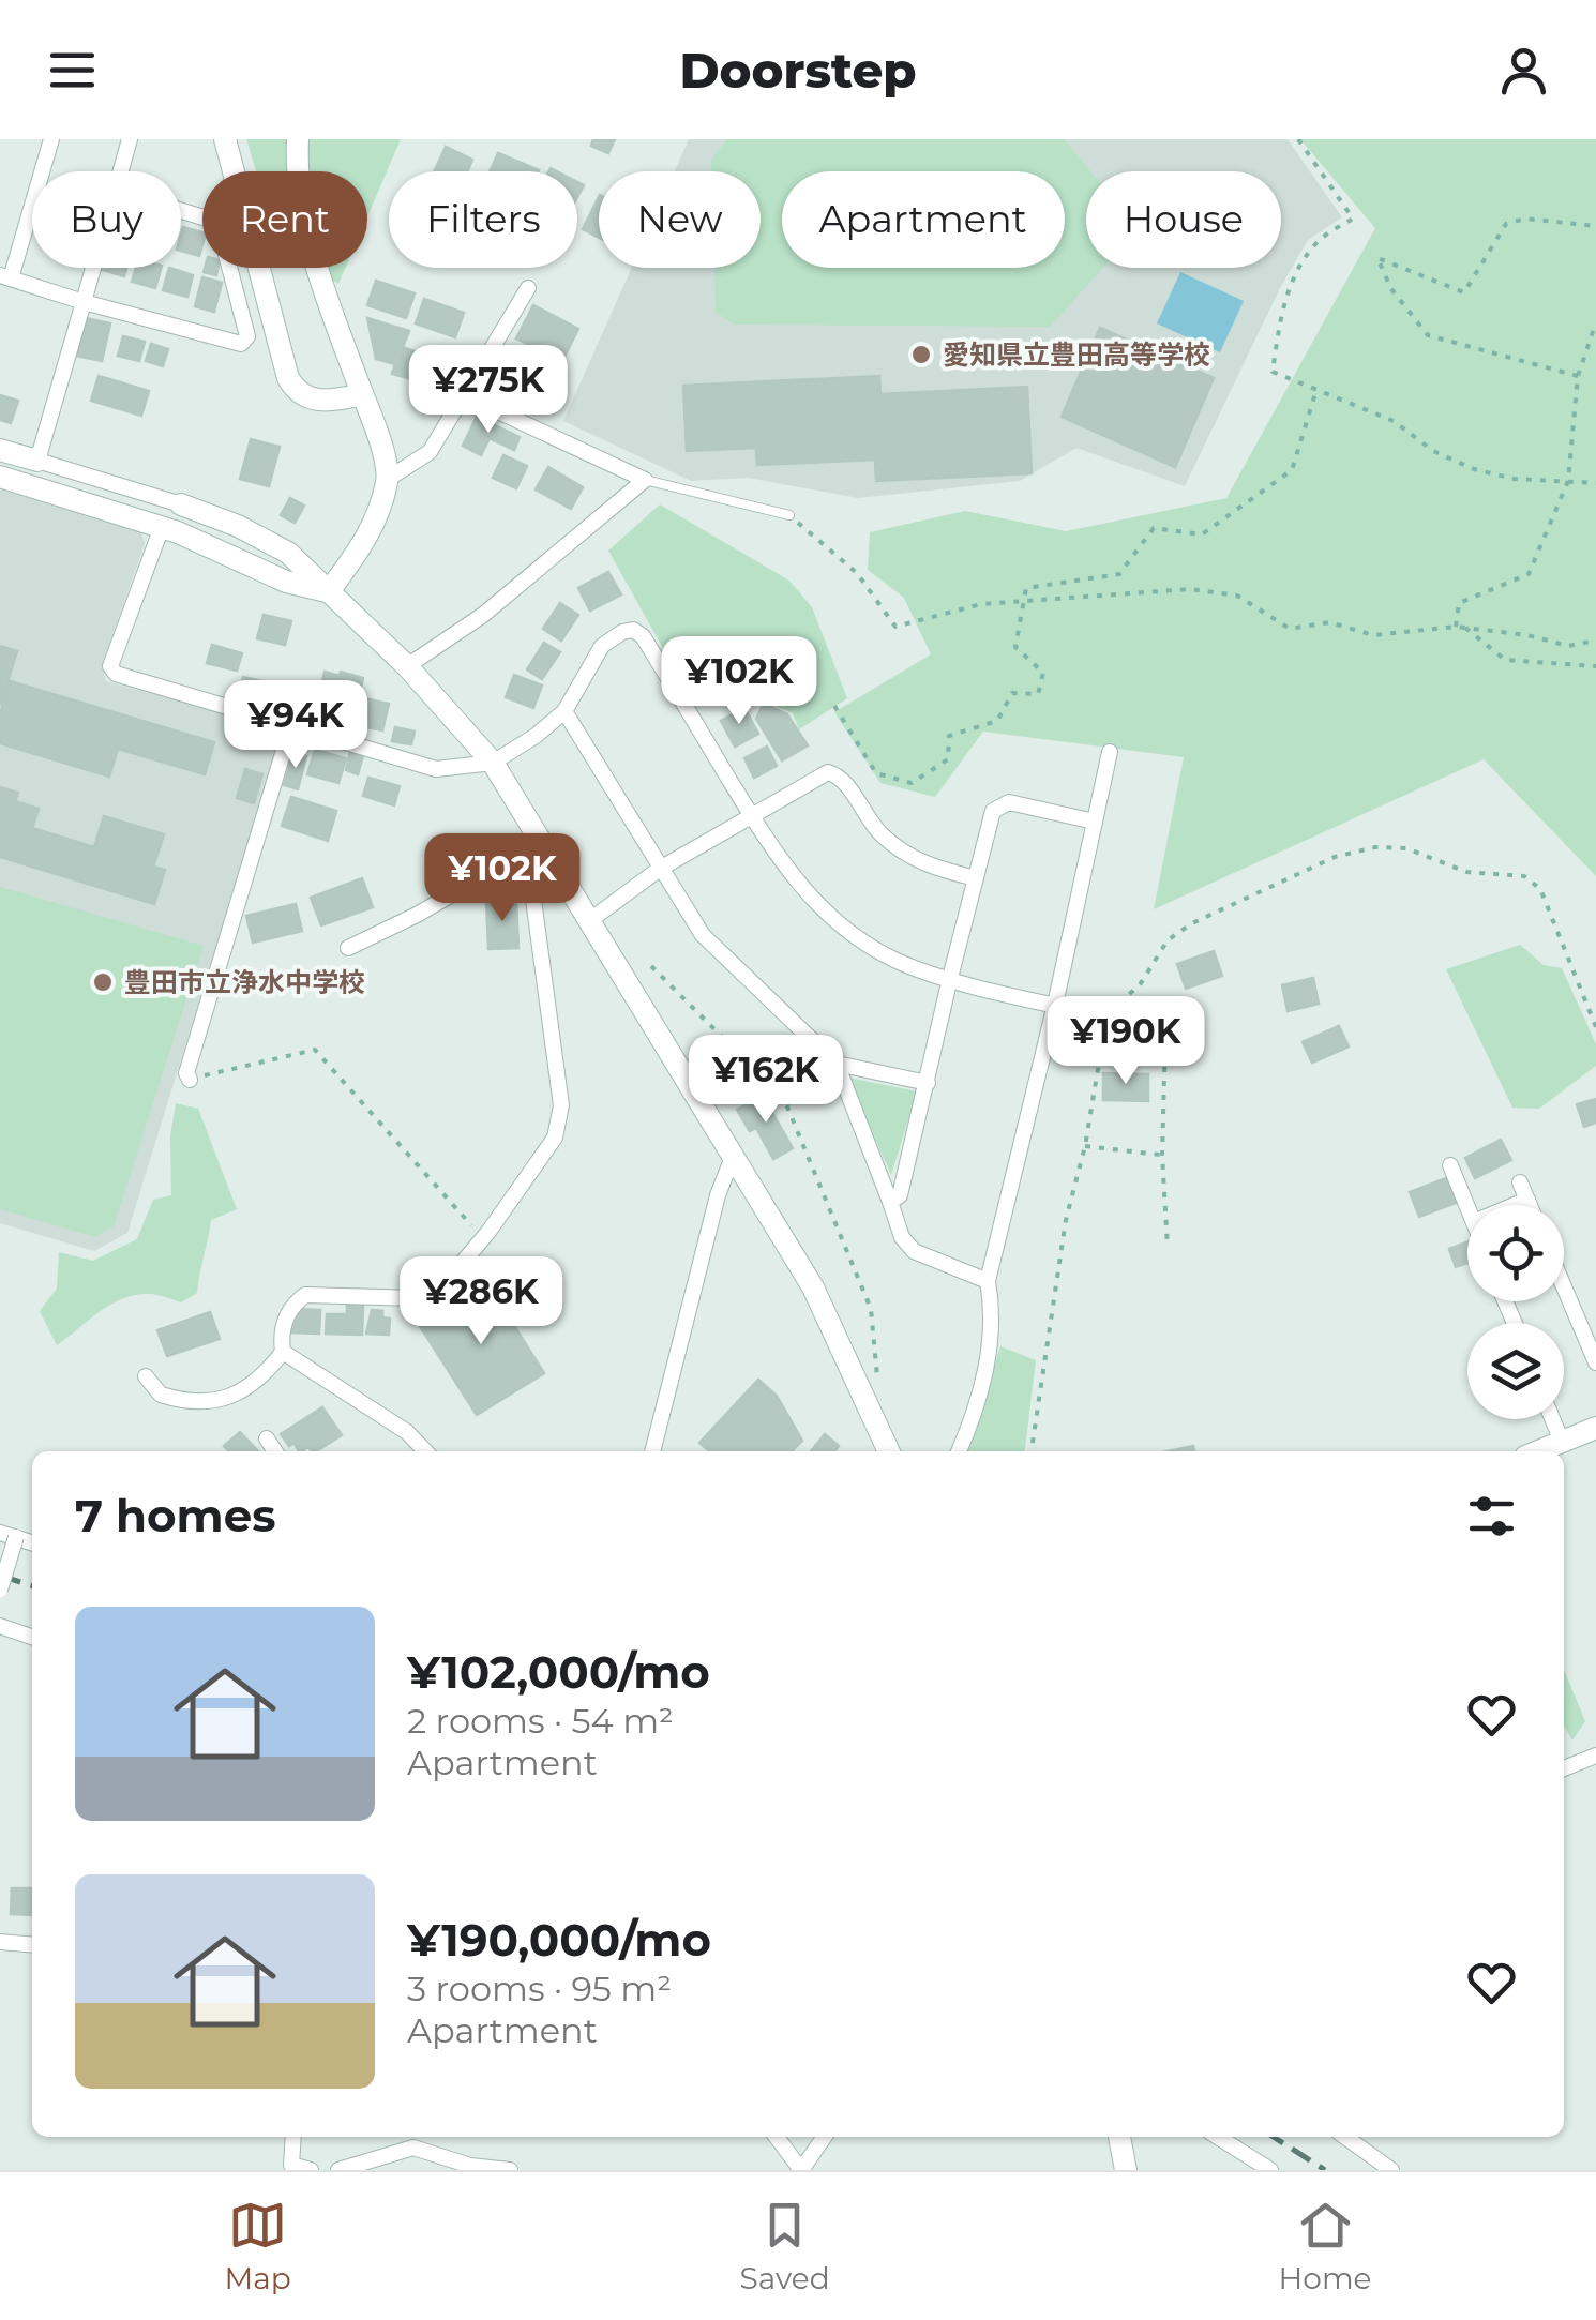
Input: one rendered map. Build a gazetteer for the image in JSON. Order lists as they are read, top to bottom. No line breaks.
{"places":["愛知県立豊田高等学校","豊田市立浄水中学校"],"page":{"header":"Doorstep","chip":["Buy","Rent","Filters","New","Apartment","House"],"price":["¥275K","¥102K","¥94K","¥102K","¥190K","¥162K","¥286K"],"heading":"7 homes","list":[{"name":"¥102,000/mo","note":"2 rooms · 54 m² · Apartment"},{"name":"¥190,000/mo","note":"3 rooms · 95 m² · Apartment"}],"tabs":["Map","Saved","Home"]}}
